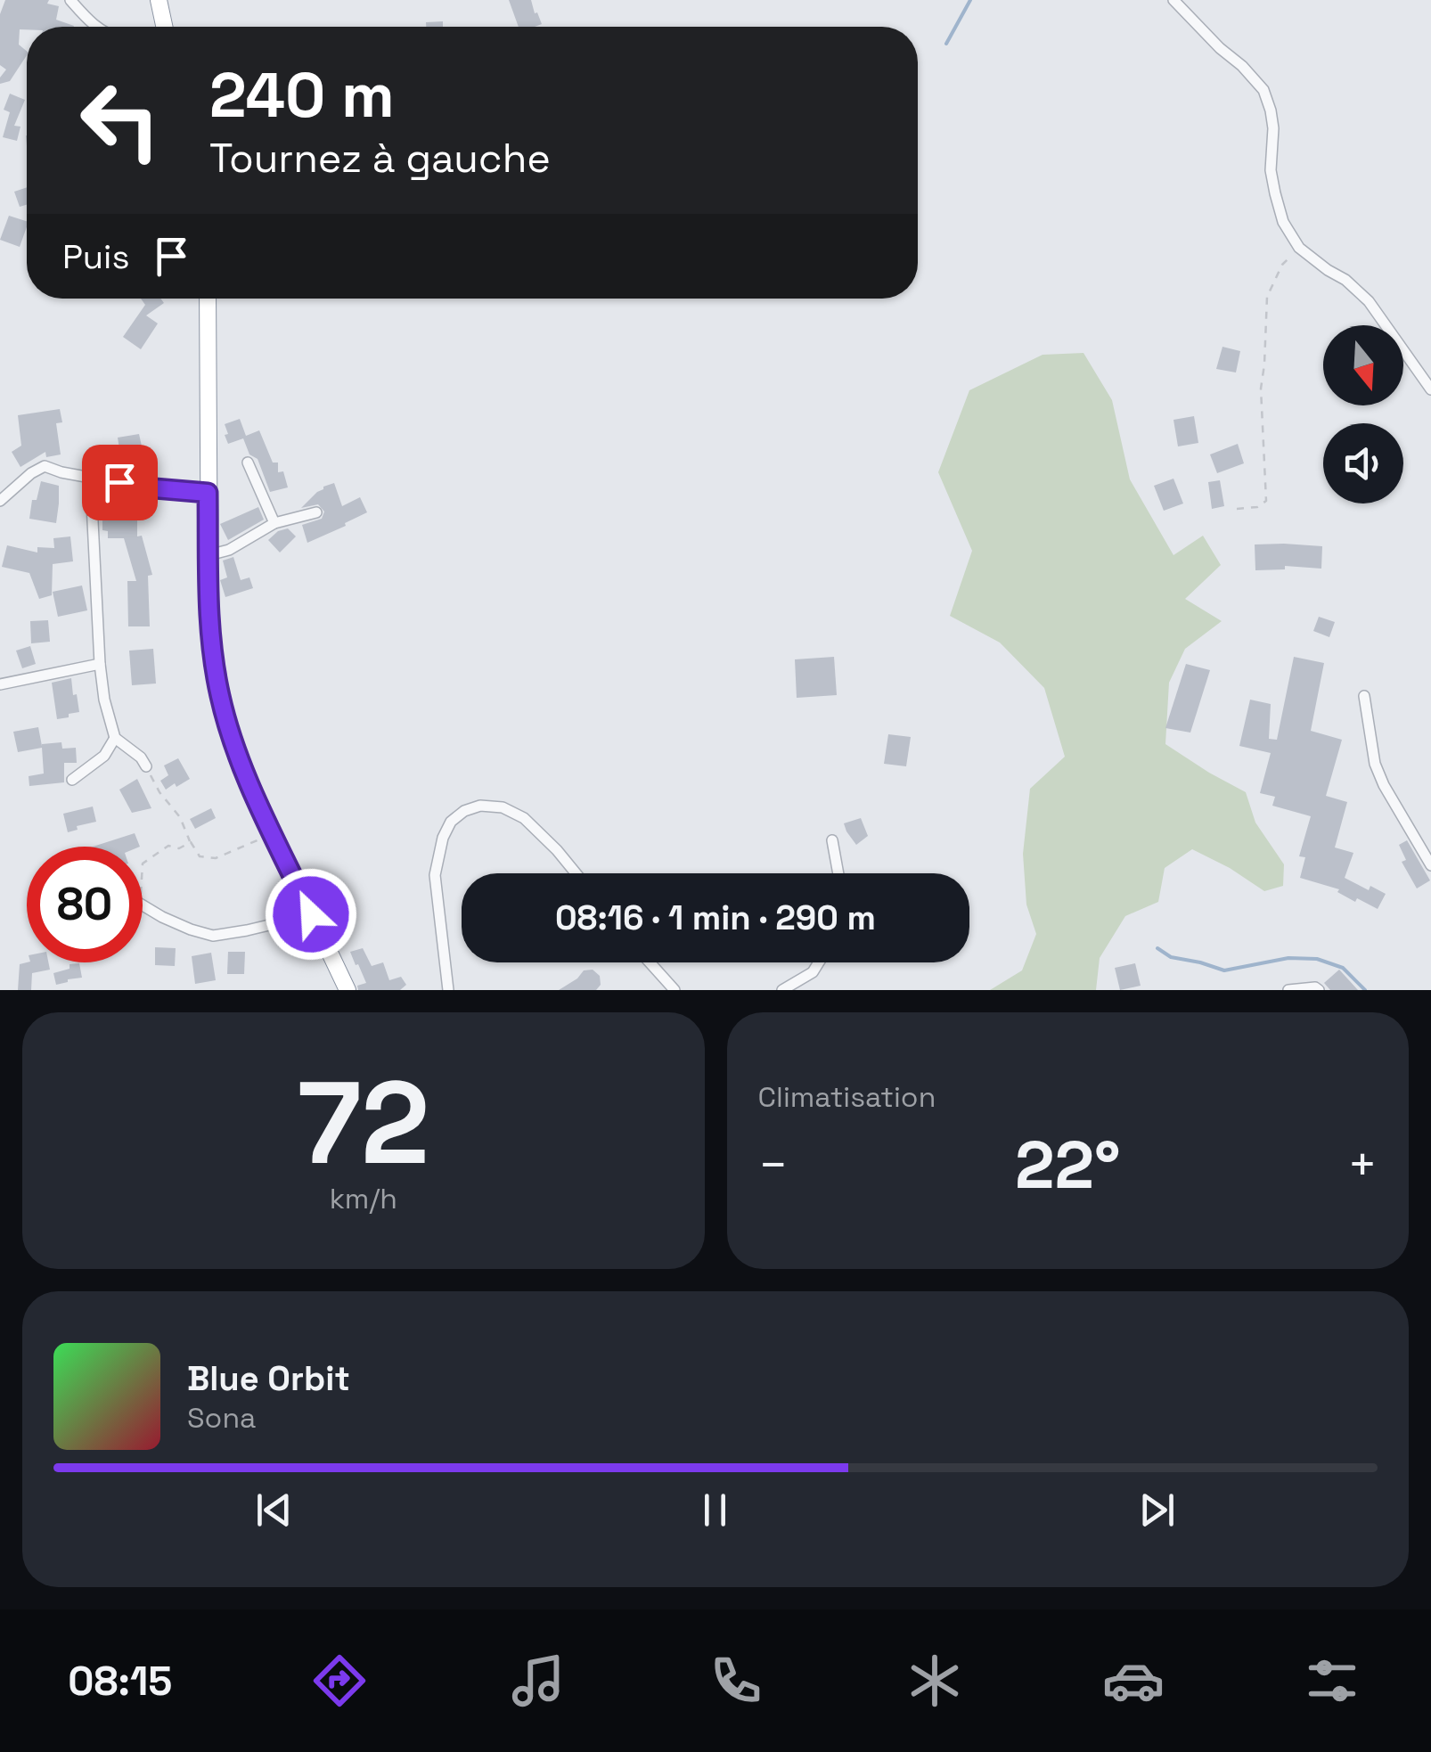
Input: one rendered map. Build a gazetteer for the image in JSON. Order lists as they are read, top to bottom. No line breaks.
{"north":"bottom","page":{"turn":["240 m","Tournez à gauche"],"then":"Puis","limit":"80","trip":"08:16 · 1 min · 290 m","tile":[["72","km/h"],"Climatisation"],"heat":["−","22°","+"],"song":["Blue Orbit","Sona"],"tabs":"08:15"}}
